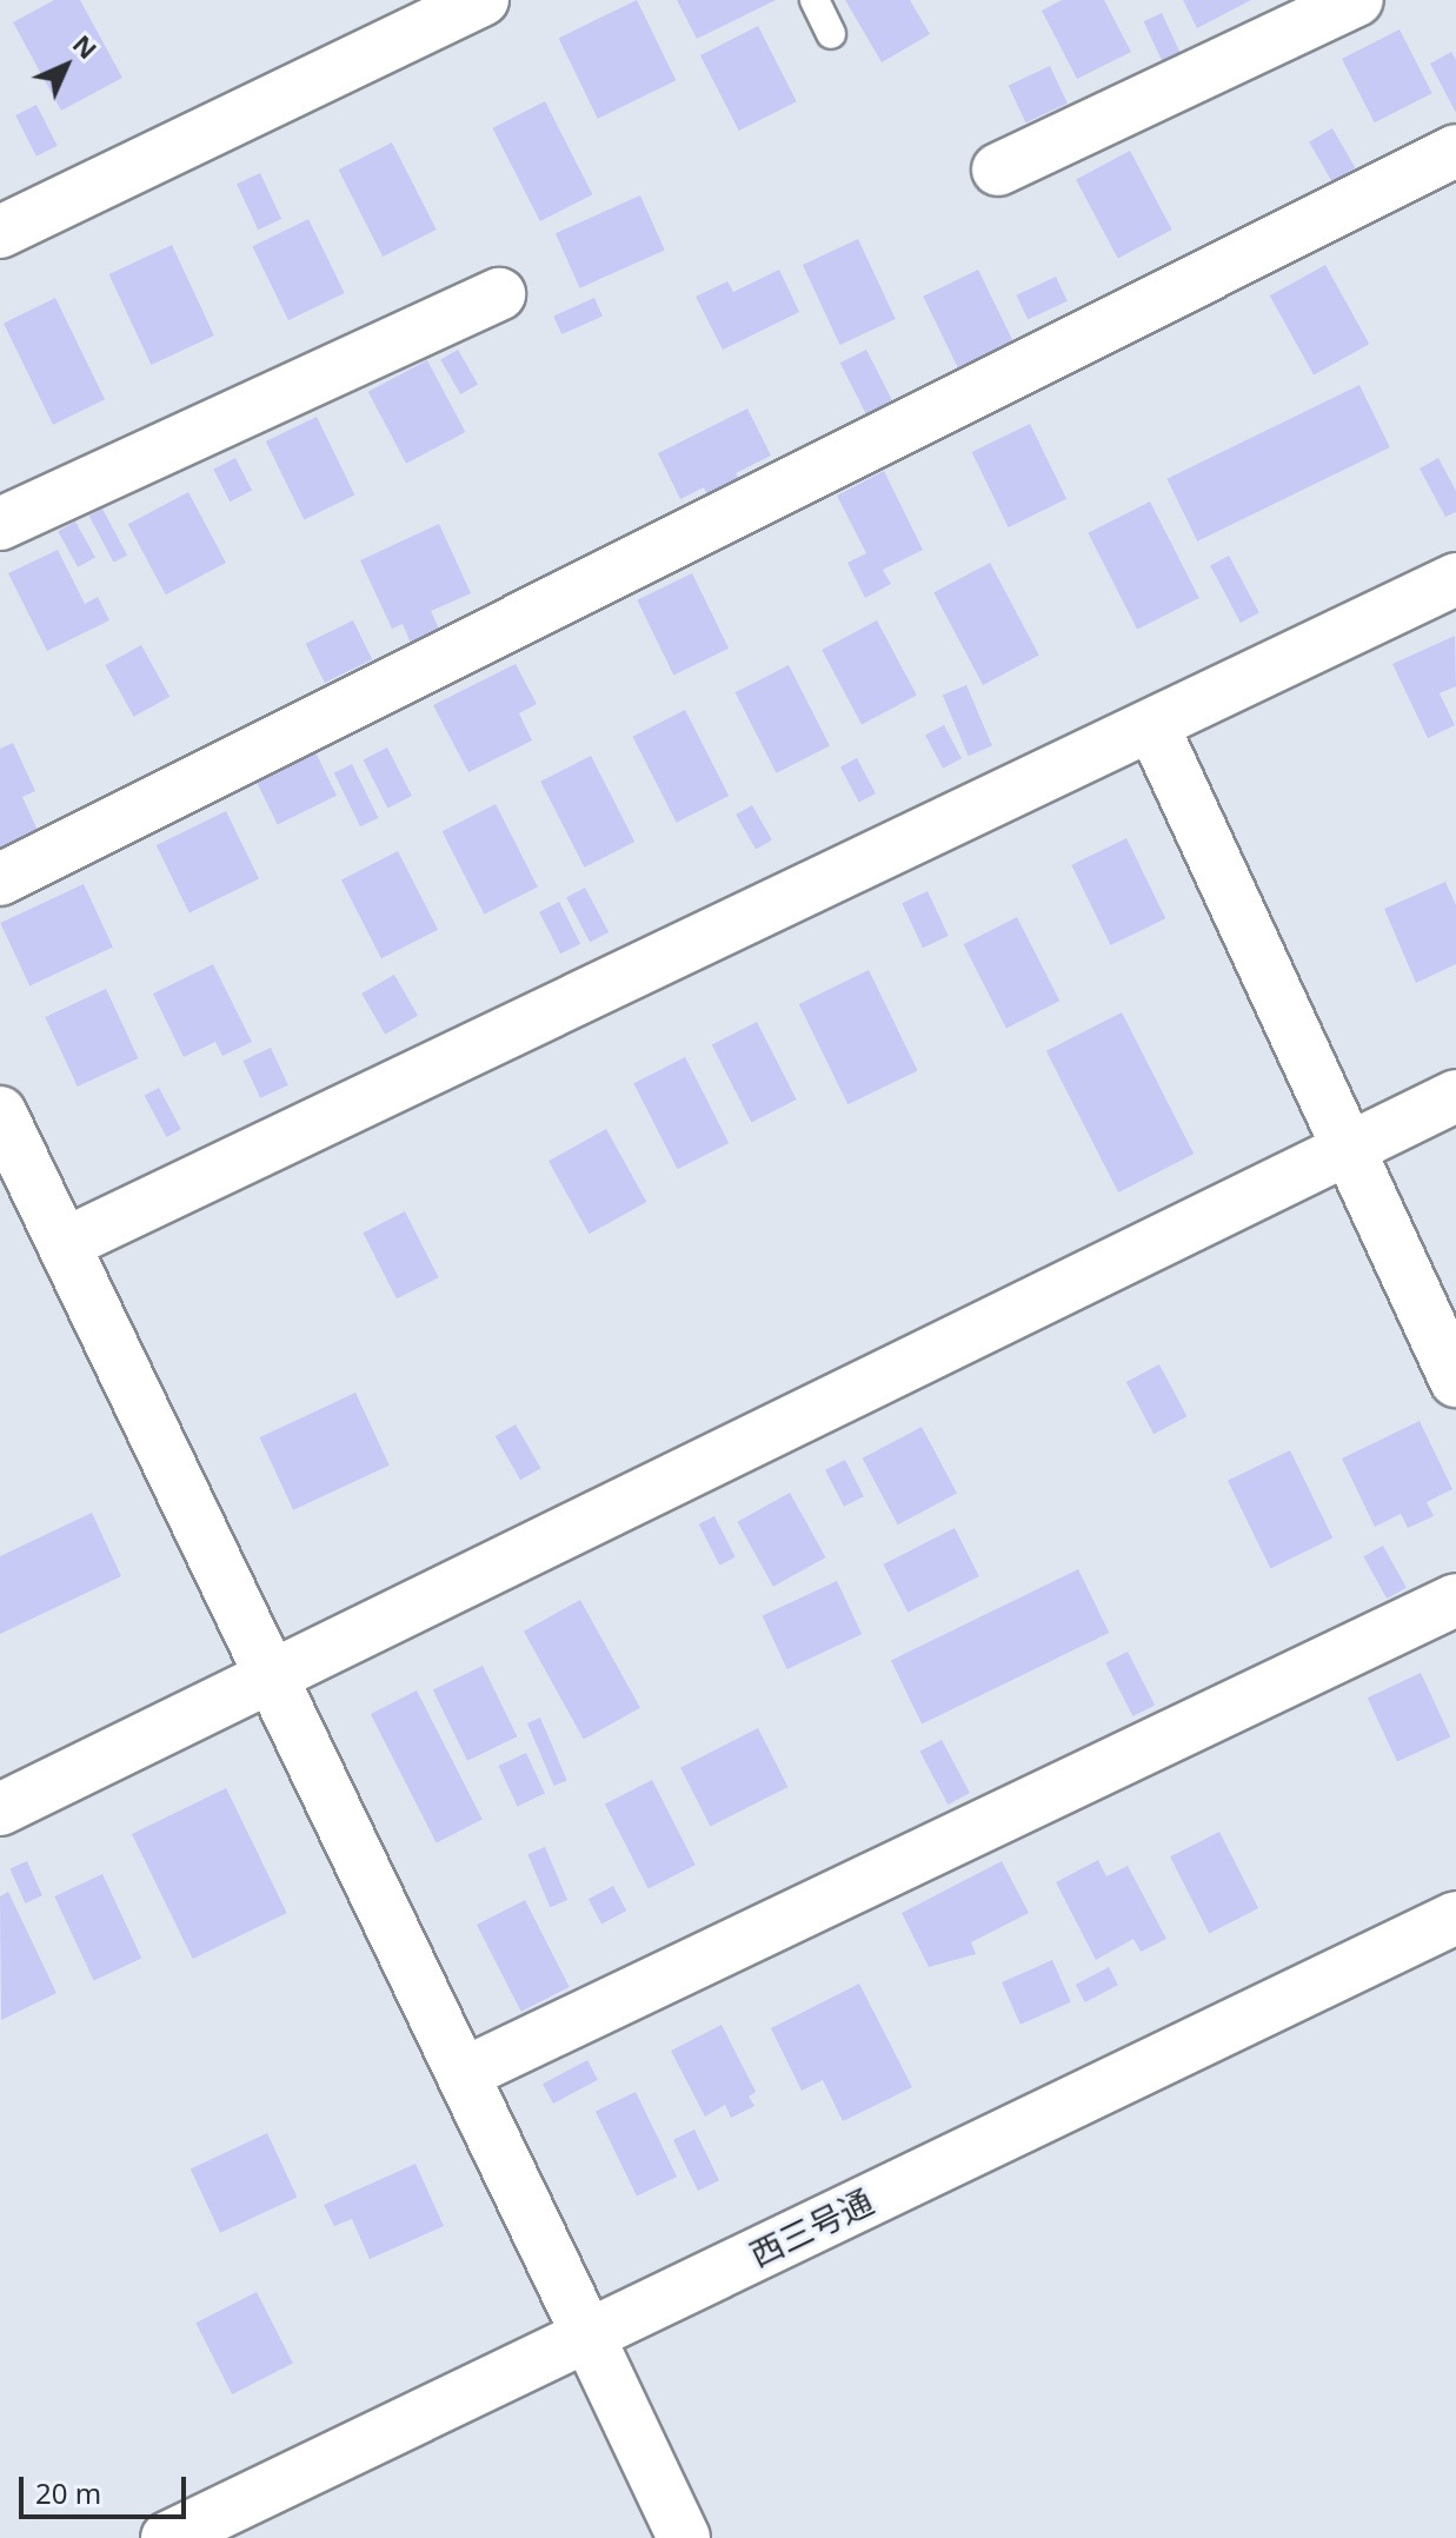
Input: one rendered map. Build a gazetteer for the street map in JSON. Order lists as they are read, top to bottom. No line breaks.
{"streets":{"street":["西三号通"]},"scale_bar":"20 m","north":"top right"}
